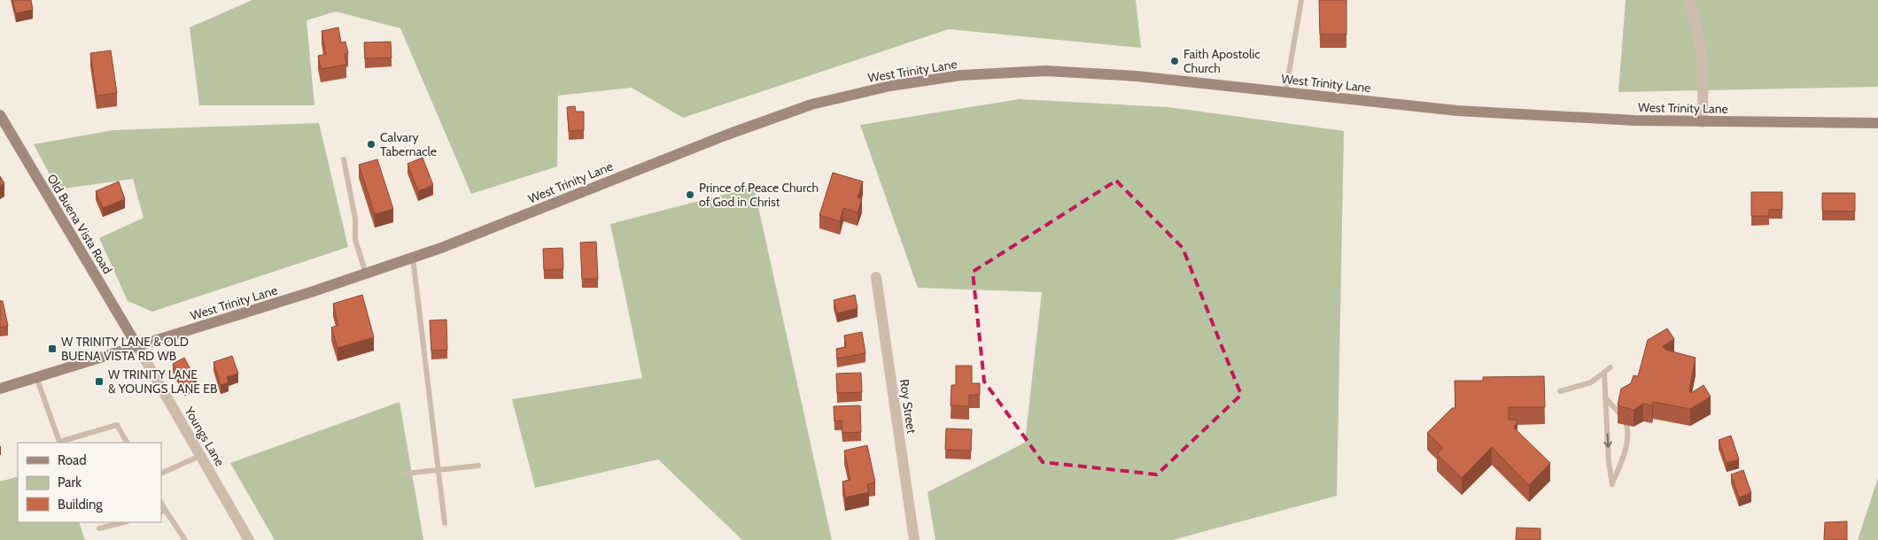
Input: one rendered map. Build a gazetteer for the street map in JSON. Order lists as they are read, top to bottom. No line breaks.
{"streets":{"main road":["West Trinity Lane","Old Buena Vista Road"],"street":["Roy Street","Youngs Lane"]},"crossings":[["West Trinity Lane","Old Buena Vista Road"],["West Trinity Lane","Youngs Lane"],["Old Buena Vista Road","Youngs Lane"]],"places":{"other":["Faith Apostolic Church","Calvary Tabernacle","Prince of Peace Church of God in Christ"],"transit":["W TRINITY LANE & OLD BUENA VISTA RD WB","W TRINITY LANE & YOUNGS LANE EB"]},"legend":["Road","Park","Building"]}
